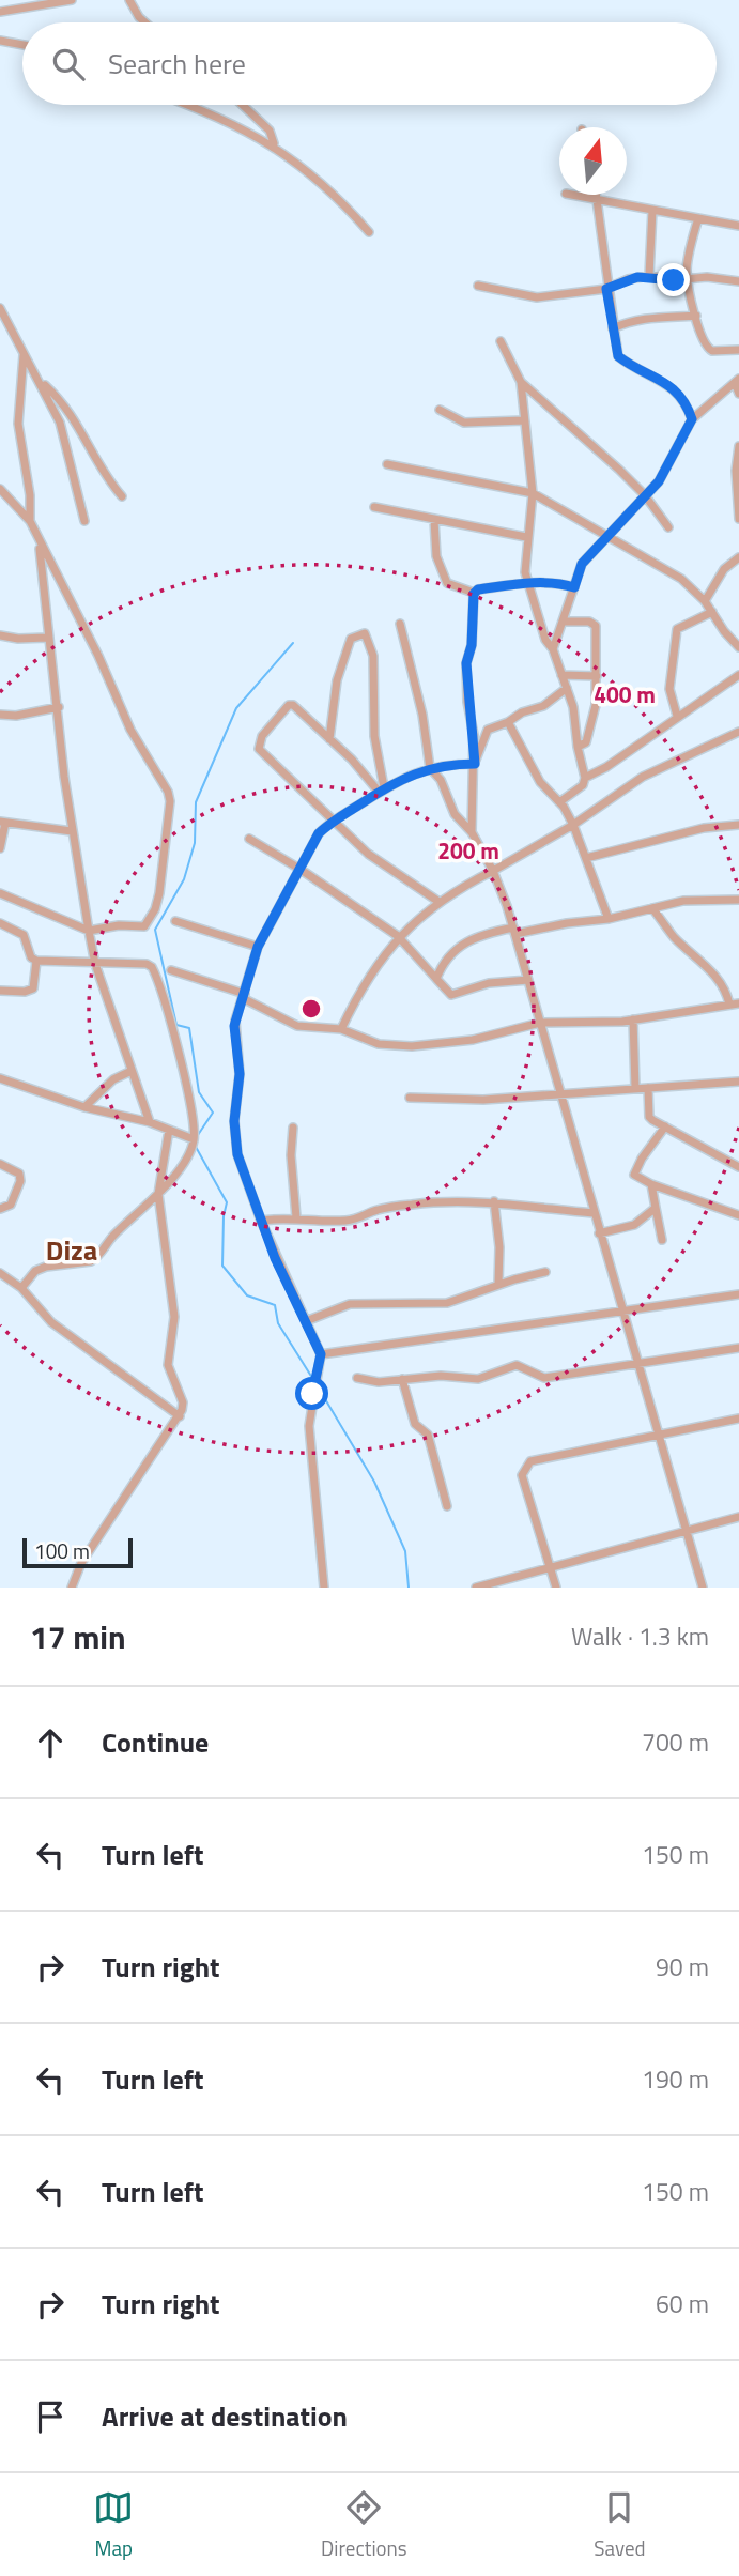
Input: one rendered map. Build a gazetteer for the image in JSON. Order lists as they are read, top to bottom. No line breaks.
{"districts":["Diza"],"scale_bar":"100 m","north":"top","page":{"search":"Search here","scale":"100 m","heading":["17 min","Walk · 1.3 km"],"list":[["Continue","700 m"],["Turn left","150 m"],["Turn right","90 m"],["Turn left","190 m"],["Turn left","150 m"],["Turn right","60 m"],"Arrive at destination"],"nav":["Map","Directions","Saved"]},"rings":["400 m","200 m"]}
